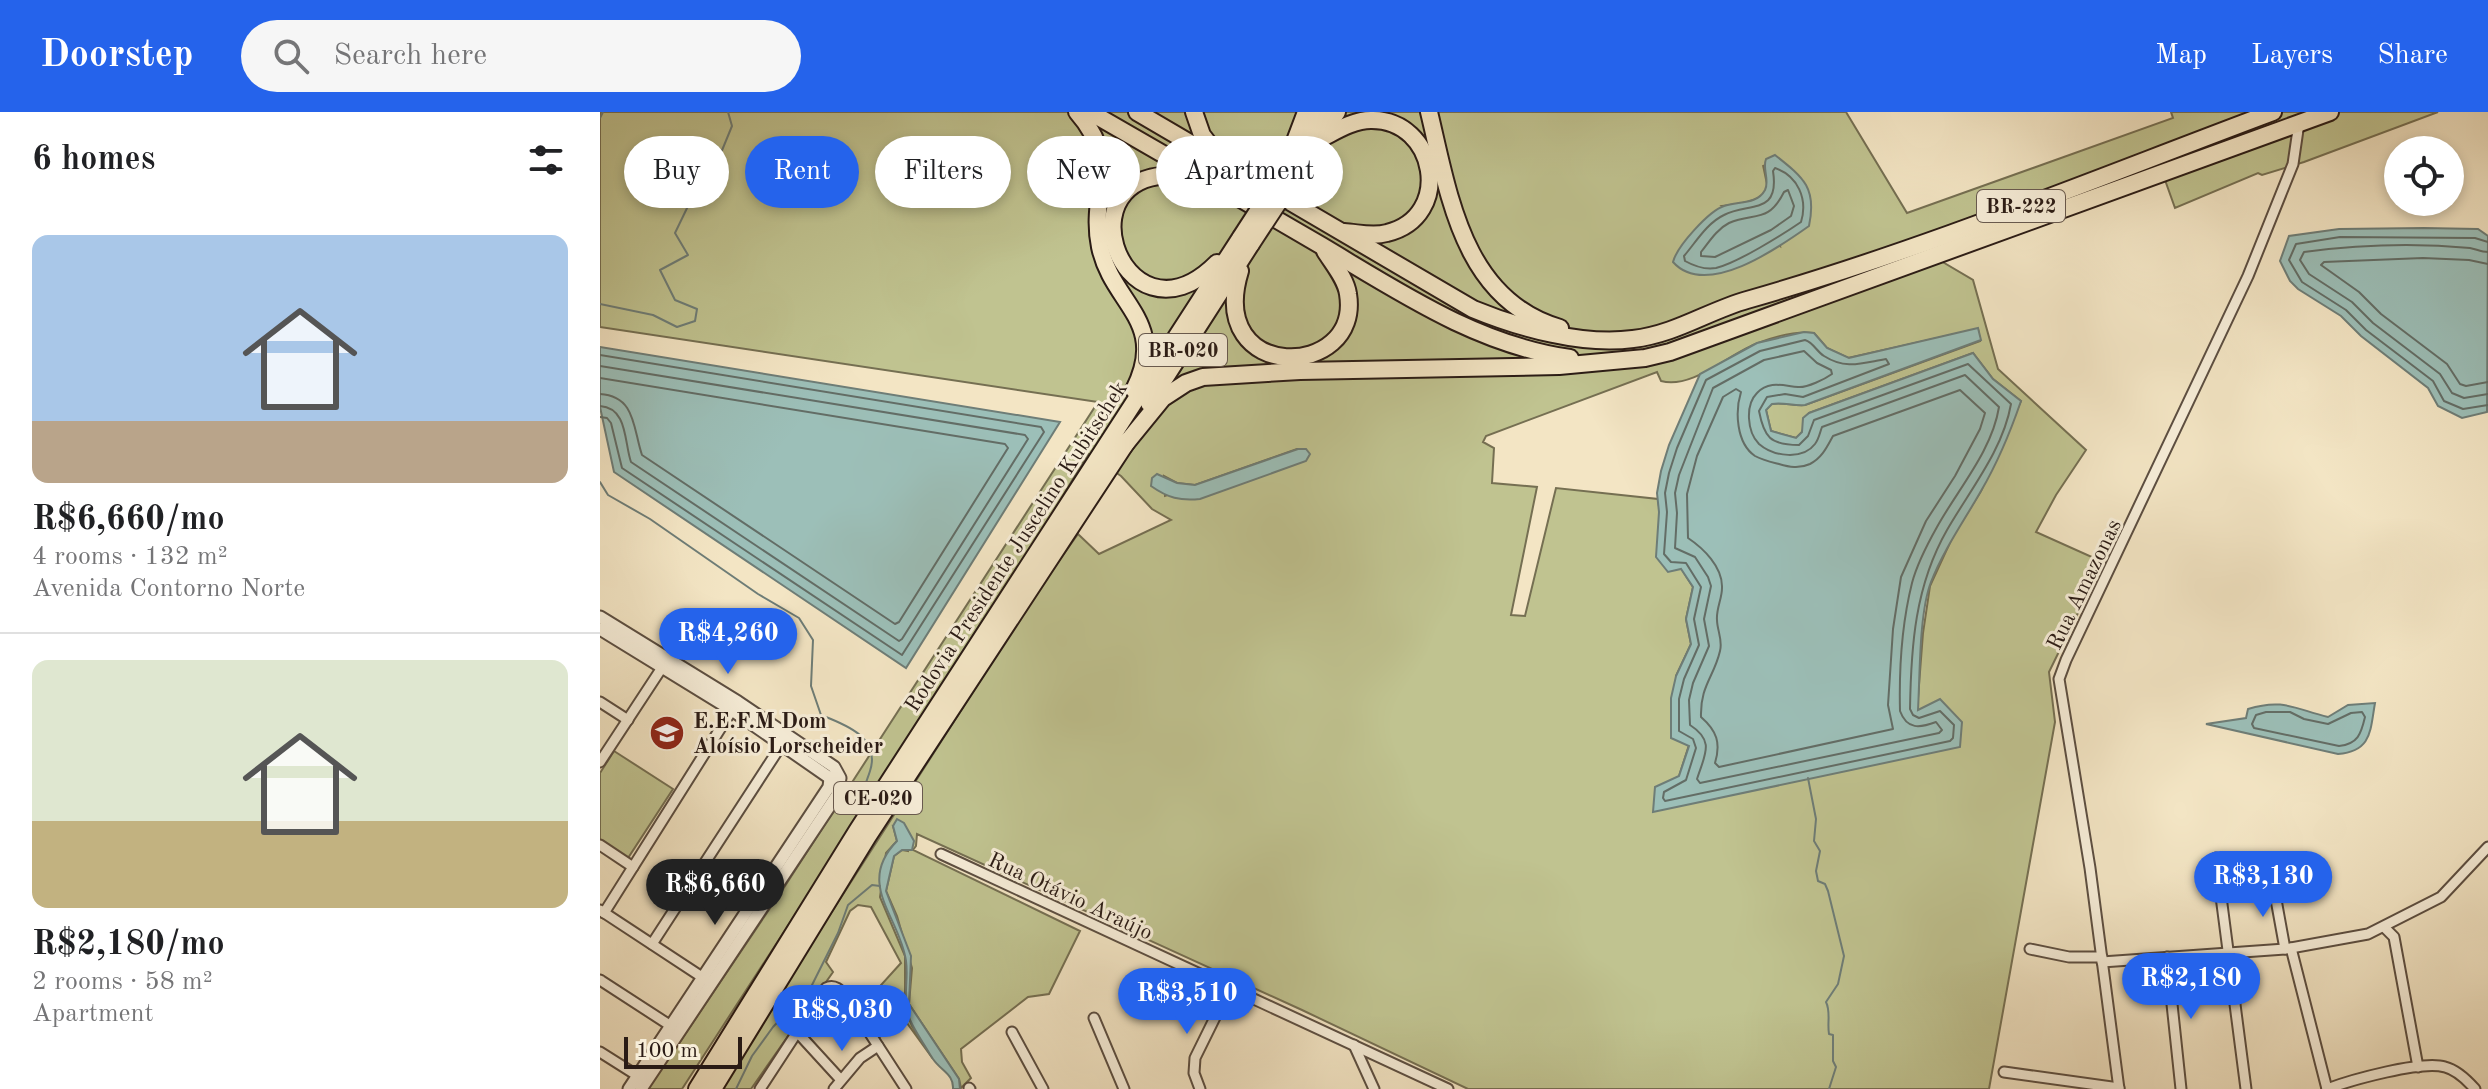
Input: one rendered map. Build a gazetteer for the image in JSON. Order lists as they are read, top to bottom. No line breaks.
{"streets":{"highway":["BR-222","BR-020","Rodovia Presidente Juscelino Kubitschek","CE-020"],"street":["Rua Amazonas","Rua Otávio Araújo"]},"crossings":[["BR-222","Rua Amazonas"]],"places":{"school or university":["E.E.F.M Dom Aloísio Lorscheider"]},"scale_bar":"100 m","page":{"header":"Doorstep","search":"Search here","nav":["Map","Layers","Share"],"heading":"6 homes","chip":["Buy","Rent","Filters","New","Apartment"],"list":[{"name":"R$6,660/mo","note":"4 rooms · 132 m² · Avenida Contorno Norte"},{"name":"R$2,180/mo","note":"2 rooms · 58 m² · Apartment"}],"price":["R$4,260","R$3,130","R$6,660","R$2,180","R$3,510","R$8,030"],"scale":"100 m"}}
